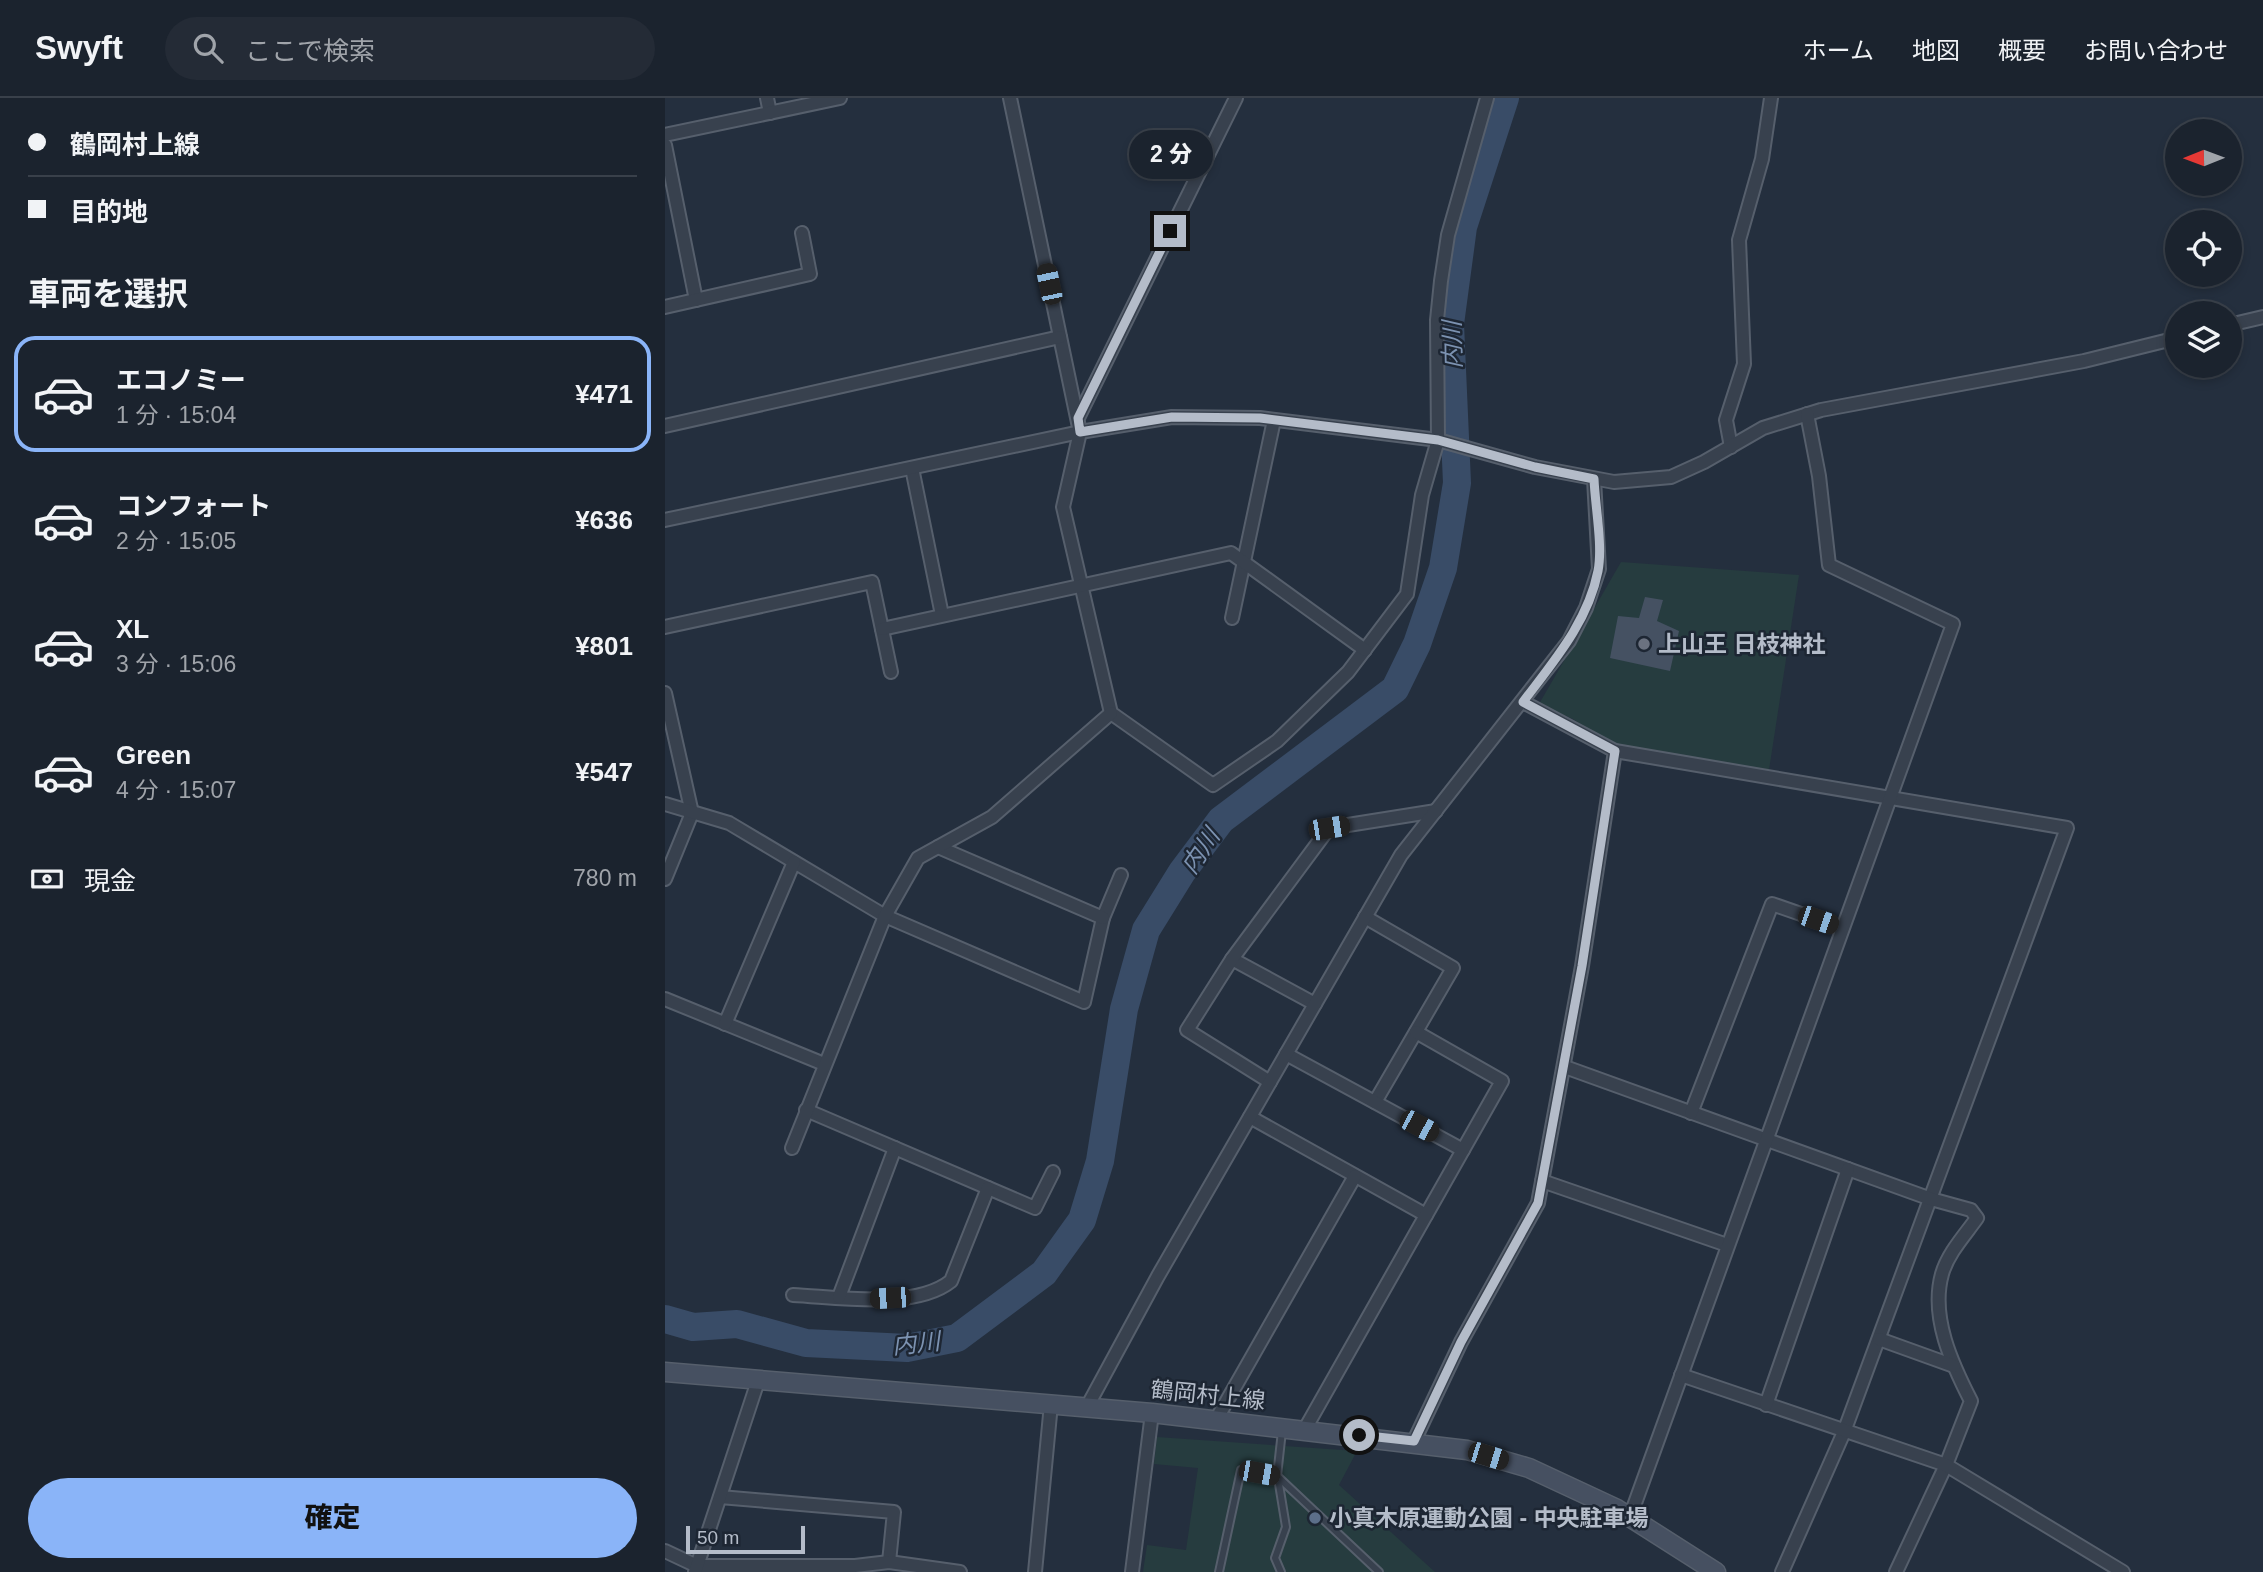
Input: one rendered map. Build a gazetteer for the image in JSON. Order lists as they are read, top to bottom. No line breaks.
{"streets":{"main road":["鶴岡村上線"]},"water":["内川"],"places":["上山王 日枝神社","小真木原運動公園 - 中央駐車場"],"scale_bar":"50 m","north":"left","page":{"header":"Swyft","search":"ここで検索","nav":["ホーム","地図","概要","お問い合わせ"],"banner":["鶴岡村上線","目的地"],"bubble":"2 分","heading":"車両を選択","list":[{"name":"エコノミー","note":"1 分 · 15:04","value":"¥471"},{"name":"コンフォート","note":"2 分 · 15:05","value":"¥636"},{"name":"XL","note":"3 分 · 15:06","value":"¥801"},{"name":"Green","note":"4 分 · 15:07","value":"¥547"}],"pay":["現金","780 m"],"buttons":"確定","scale":"50 m"}}
